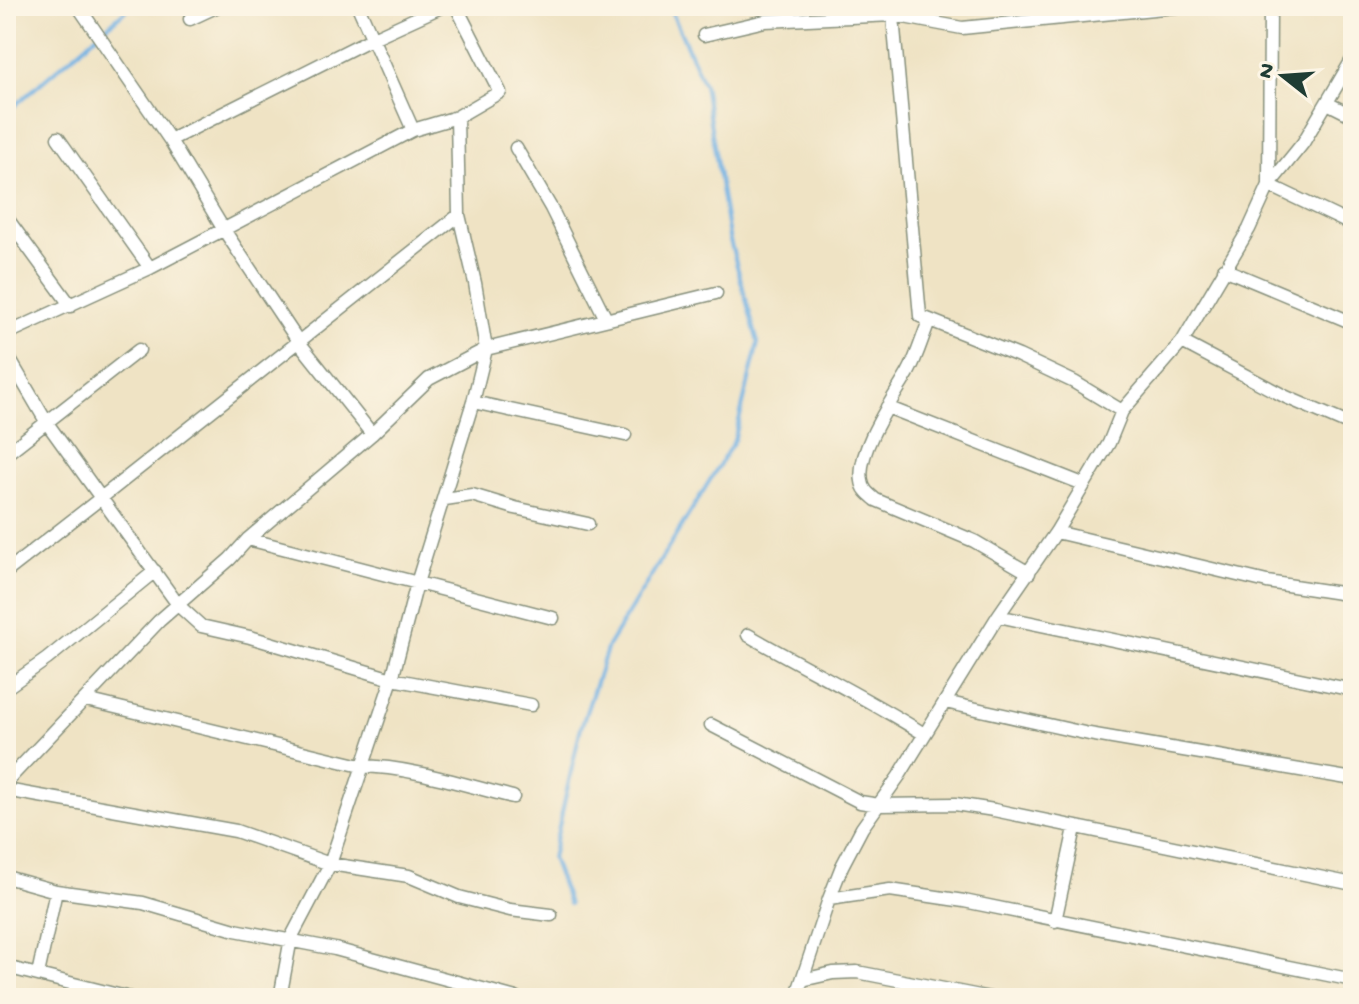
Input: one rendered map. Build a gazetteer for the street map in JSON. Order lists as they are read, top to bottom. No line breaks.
{"north":"left"}
